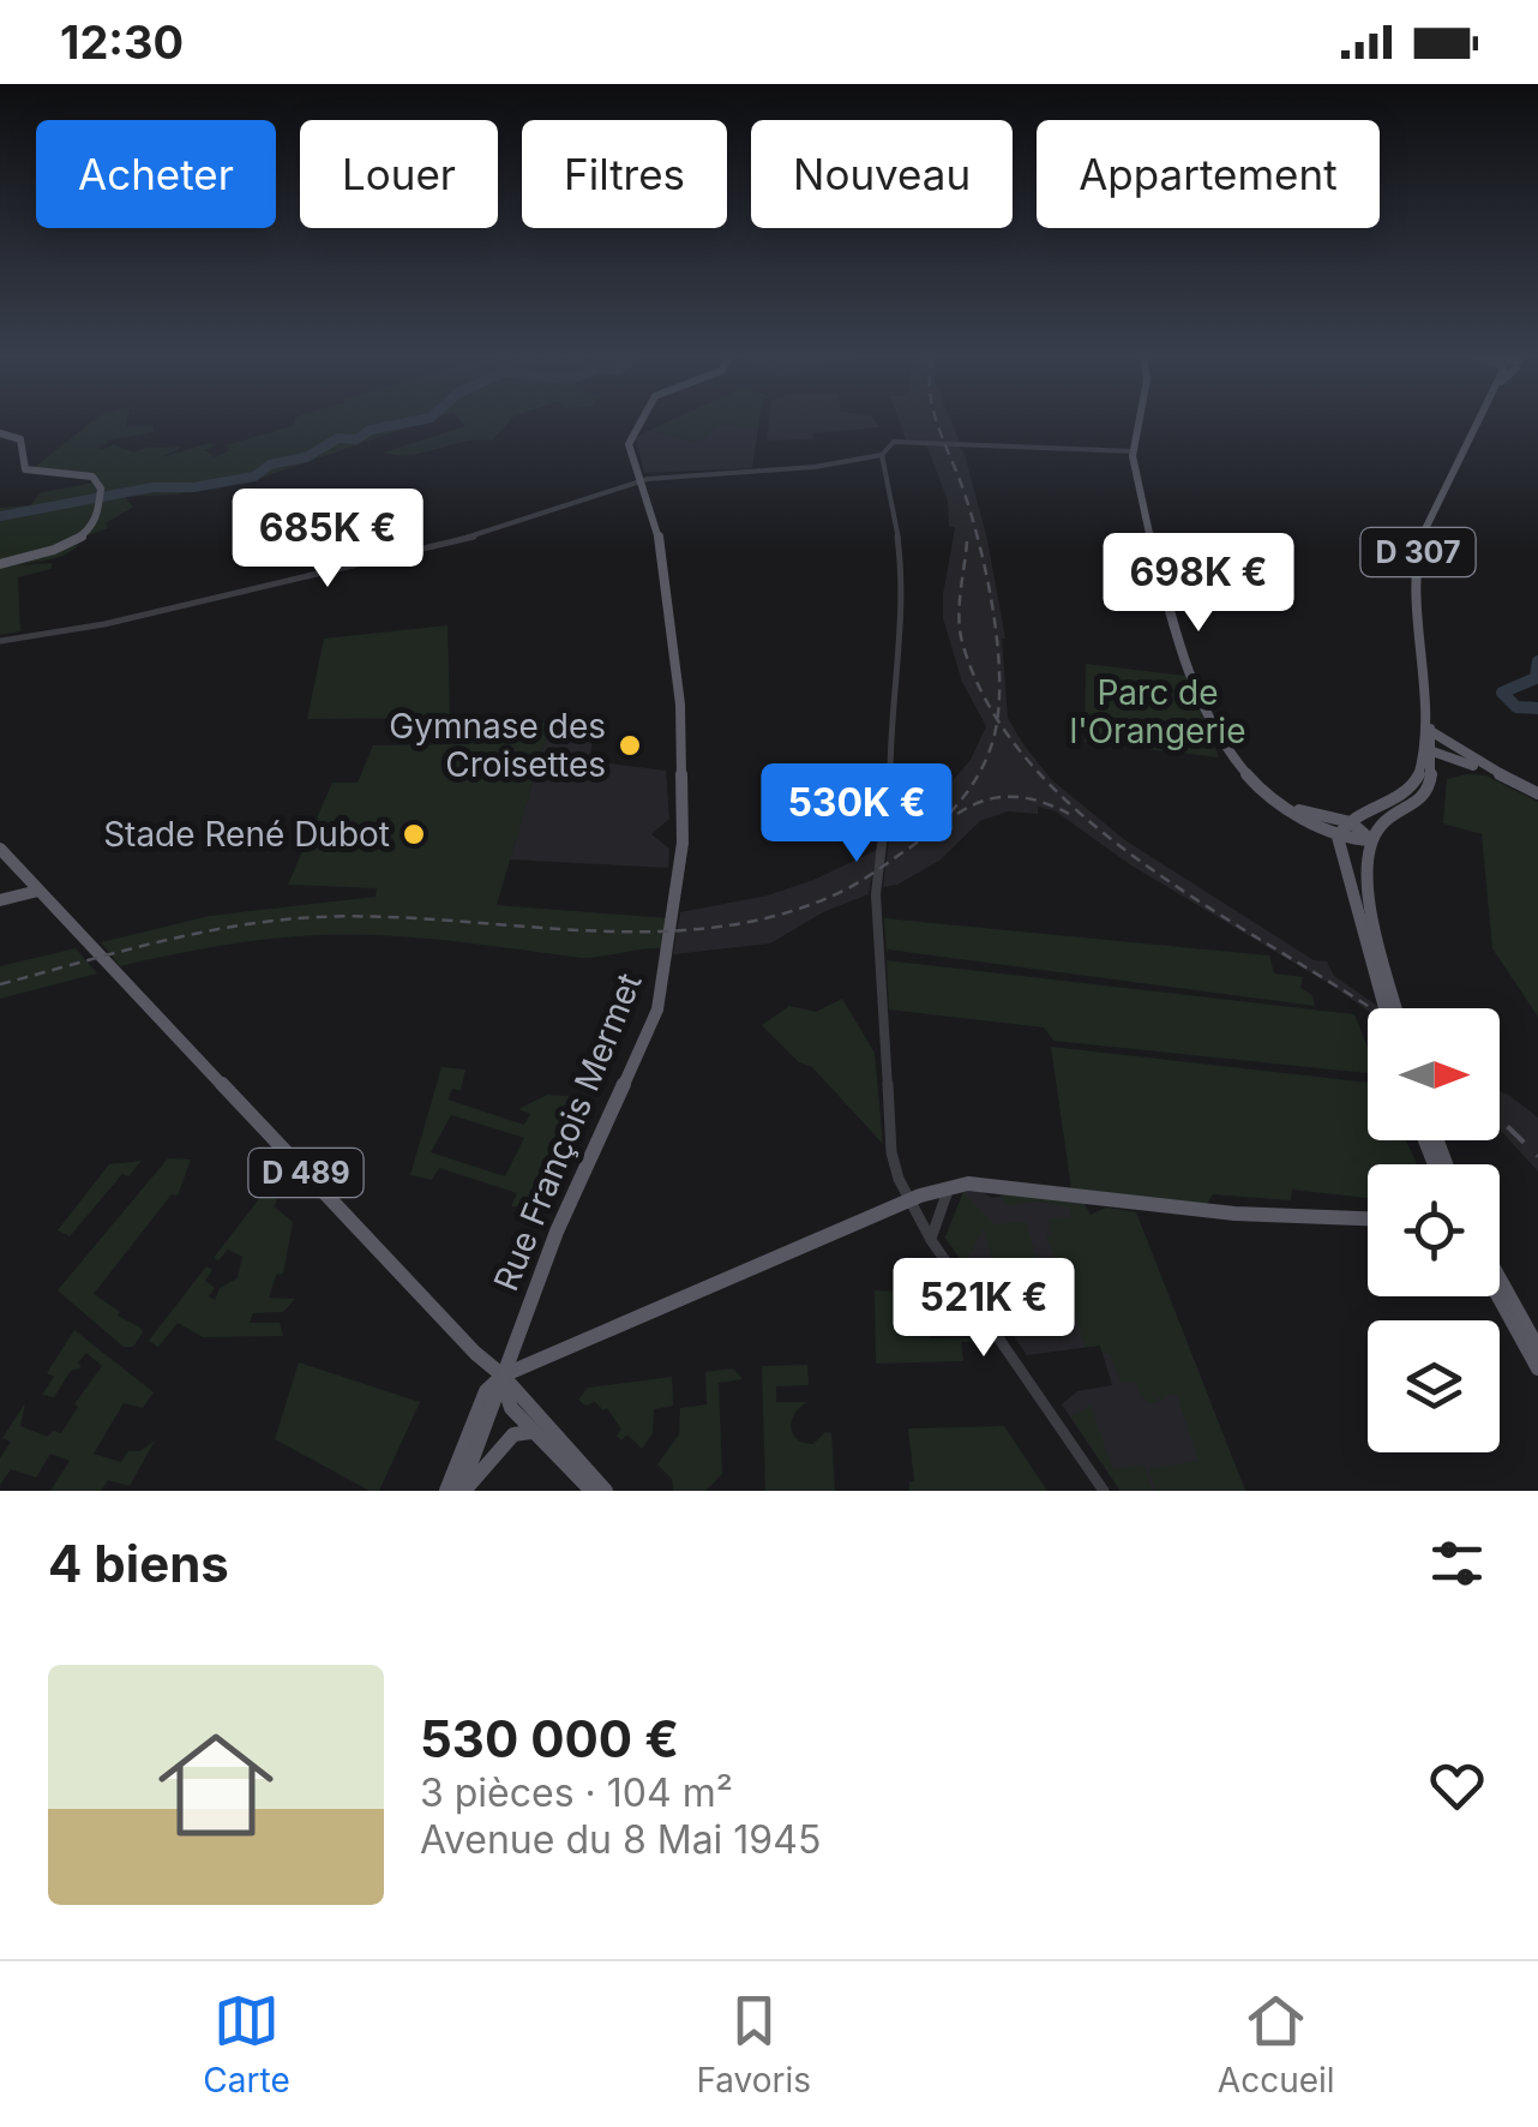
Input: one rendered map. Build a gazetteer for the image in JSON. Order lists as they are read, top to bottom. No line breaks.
{"streets":{"main road":["D 307","Rue François Mermet","D 489"]},"crossings":[["Rue François Mermet","D 489"]],"parks":["Parc de l'Orangerie"],"places":["Gymnase des Croisettes","Stade René Dubot"],"north":"right","page":{"status":"12:30","chip":["Acheter","Louer","Filtres","Nouveau","Appartement"],"price":["685K €","698K €","530K €","521K €"],"heading":"4 biens","list":[{"name":"530 000 €","note":"3 pièces · 104 m² · Avenue du 8 Mai 1945"}],"tabs":["Carte","Favoris","Accueil"]}}
